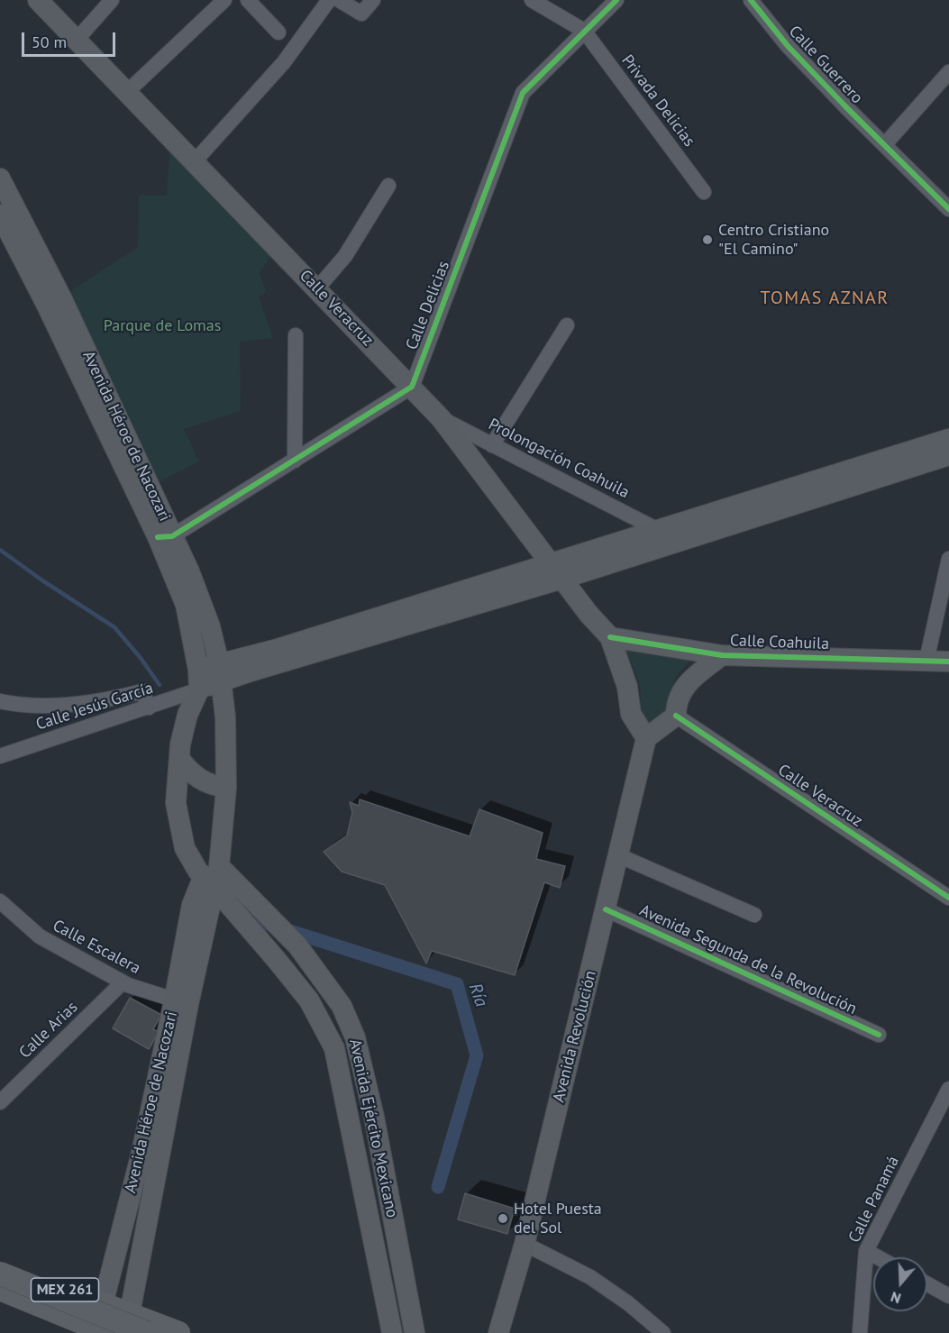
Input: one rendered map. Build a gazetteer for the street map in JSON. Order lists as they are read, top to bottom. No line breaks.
{"streets":{"main road":["Calle Veracruz","Avenida Héroe de Nacozari","Calle Coahuila","Avenida Revolución","Avenida Ejército Mexicano","MEX 261"],"street":["Calle Guerrero","Privada Delicias","Calle Delicias","Prolongación Coahuila","Calle Jesús García","Calle Escalera","Avenida Segunda de la Revolución","Calle Arias","Calle Panamá"]},"crossings":[["Privada Delicias","Calle Delicias"],["Calle Delicias","Calle Veracruz"],["Calle Veracruz","Prolongación Coahuila"],["Calle Veracruz","Calle Coahuila"],["Avenida Héroe de Nacozari","Calle Jesús García"],["Avenida Héroe de Nacozari","Calle Escalera"],["Avenida Héroe de Nacozari","Avenida Ejército Mexicano"],["Avenida Héroe de Nacozari","MEX 261"],["Calle Escalera","Calle Arias"],["Avenida Segunda de la Revolución","Avenida Revolución"]],"districts":["TOMAS AZNAR"],"water":["Ría"],"parks":["Parque de Lomas"],"places":["Centro Cristiano \"El Camino\"","Hotel Puesta del Sol"],"scale_bar":"50 m","north":"bottom"}
